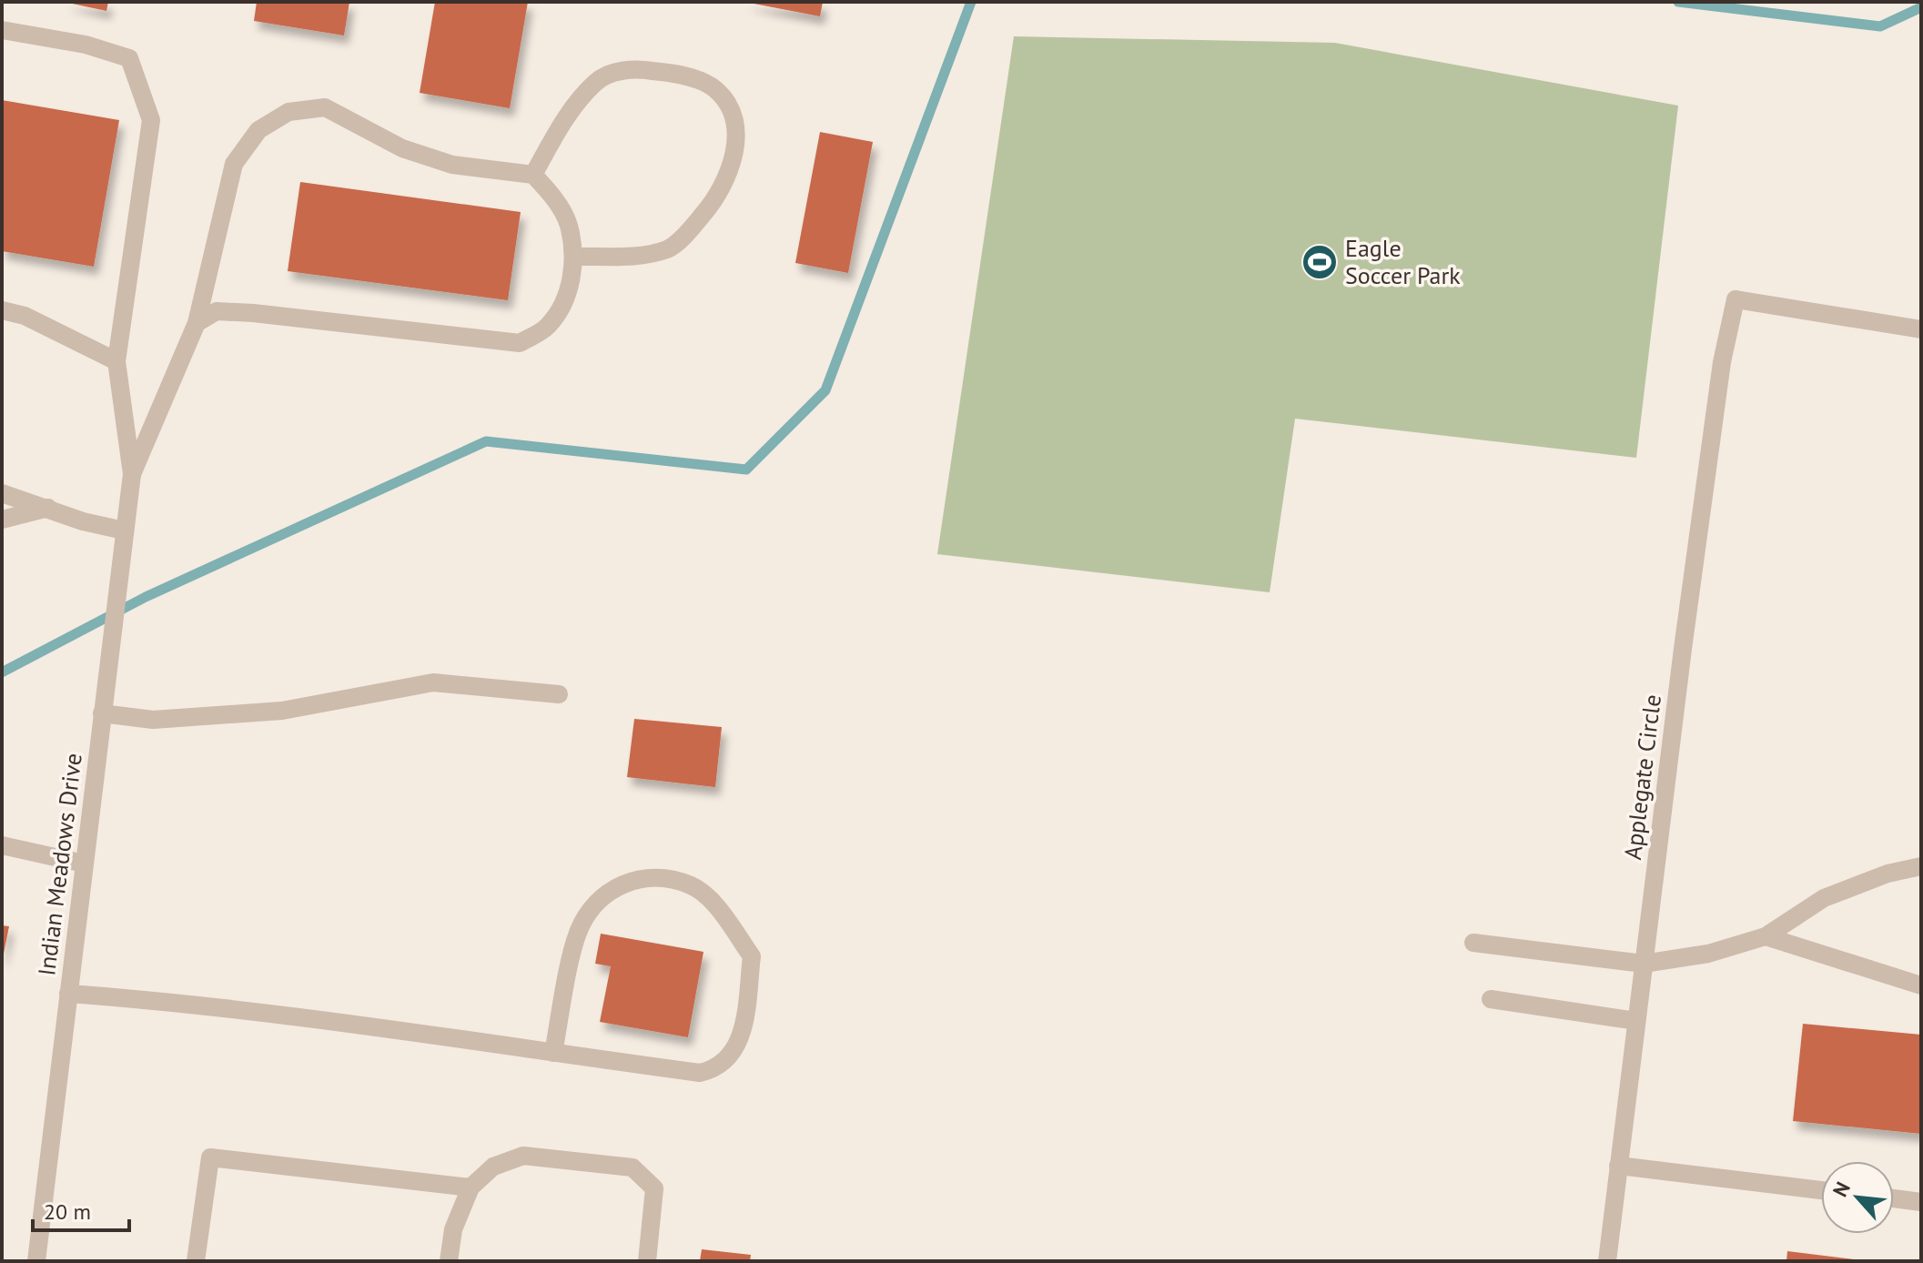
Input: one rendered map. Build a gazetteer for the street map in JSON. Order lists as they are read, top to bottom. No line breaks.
{"streets":{"street":["Applegate Circle","Indian Meadows Drive"]},"places":{"sports":["Eagle Soccer Park"]},"scale_bar":"20 m","north":"top left"}
